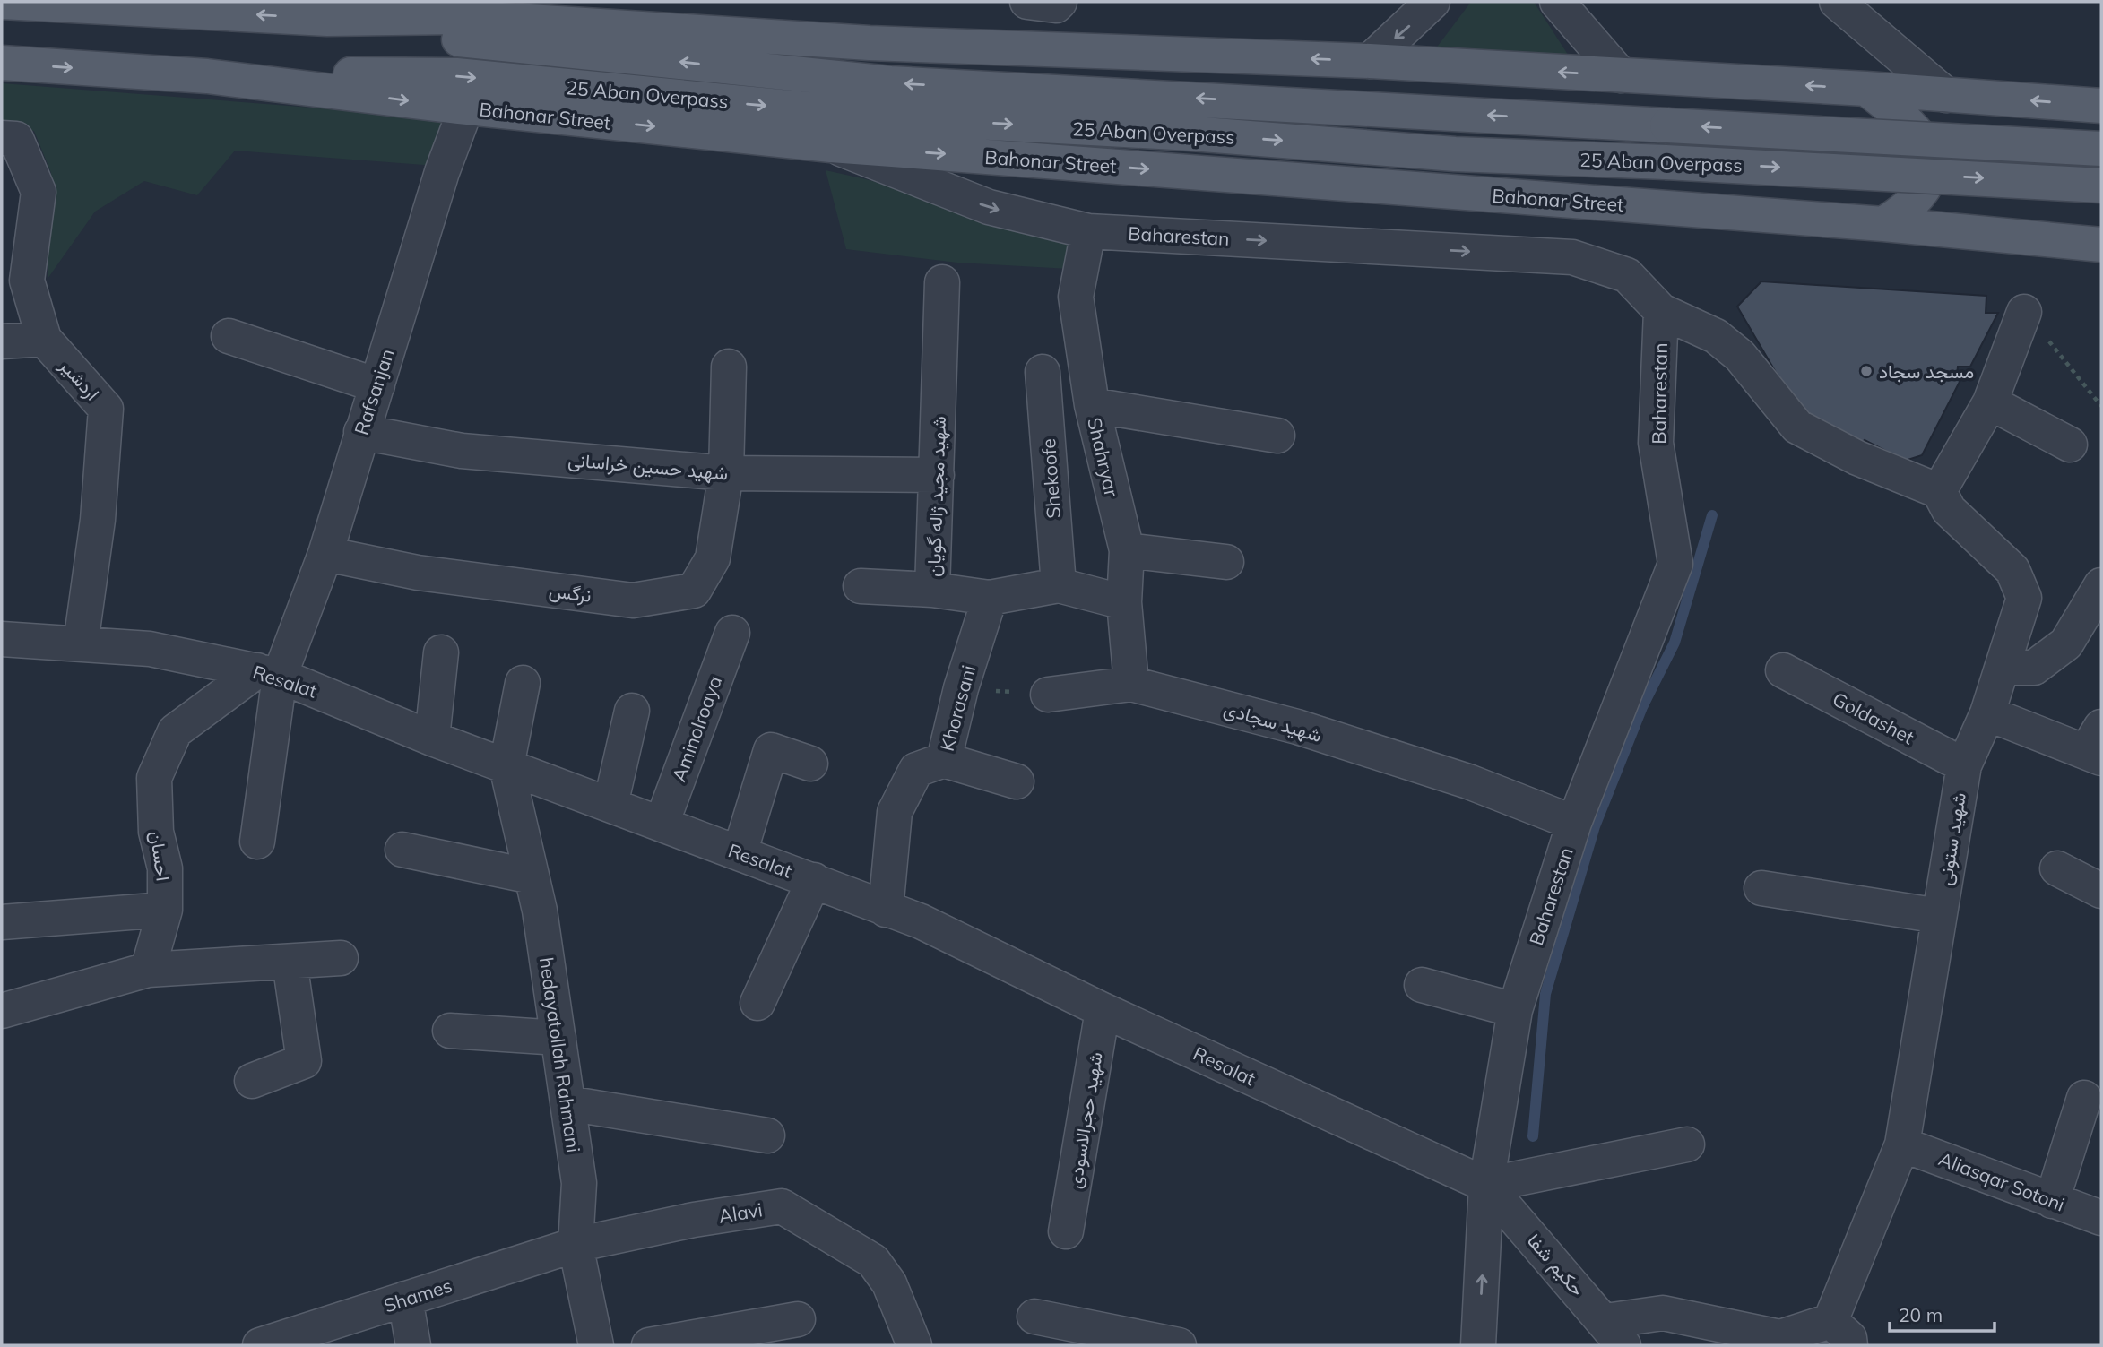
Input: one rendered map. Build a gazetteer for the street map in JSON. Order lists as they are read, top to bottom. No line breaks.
{"streets":{"main road":["25 Aban Overpass","Bahonar Street"],"street":["Baharestan","اردشیر","Rafsanjan","Shahryar","شهید حسین خراسانی","Shekoofe","شهید مجید ژاله گویان","نرگس","Resalat","Khorasani","Goldashet","شهید سجادی","Aminolroaya","شهید ستونی","احسان","hedayatollah Rahmani","شهید حجرالاسودی","Aliasqar Sotoni","Alavi","حکیم شفا","Shames"]},"crossings":[["25 Aban Overpass","Bahonar Street"],["Bahonar Street","Baharestan"],["Bahonar Street","Rafsanjan"],["Baharestan","Shahryar"],["Baharestan","Resalat"],["Baharestan","شهید سجادی"],["Baharestan","حکیم شفا"],["اردشیر","Resalat"],["Rafsanjan","شهید حسین خراسانی"],["Rafsanjan","نرگس"],["Rafsanjan","Resalat"],["Rafsanjan","احسان"],["Shahryar","شهید مجید ژاله گویان"],["Shahryar","شهید سجادی"],["شهید حسین خراسانی","شهید مجید ژاله گویان"],["شهید حسین خراسانی","نرگس"],["Shekoofe","شهید مجید ژاله گویان"],["شهید مجید ژاله گویان","Khorasani"],["Resalat","Khorasani"],["Resalat","Aminolroaya"],["Resalat","احسان"],["Resalat","hedayatollah Rahmani"],["Resalat","شهید حجرالاسودی"],["Resalat","حکیم شفا"],["Goldashet","شهید ستونی"],["شهید ستونی","Aliasqar Sotoni"],["شهید ستونی","حکیم شفا"],["hedayatollah Rahmani","Alavi"],["hedayatollah Rahmani","Shames"],["Alavi","Shames"]],"one_way":["Baharestan"],"places":["مسجد سجاد"],"scale_bar":"20 m"}
